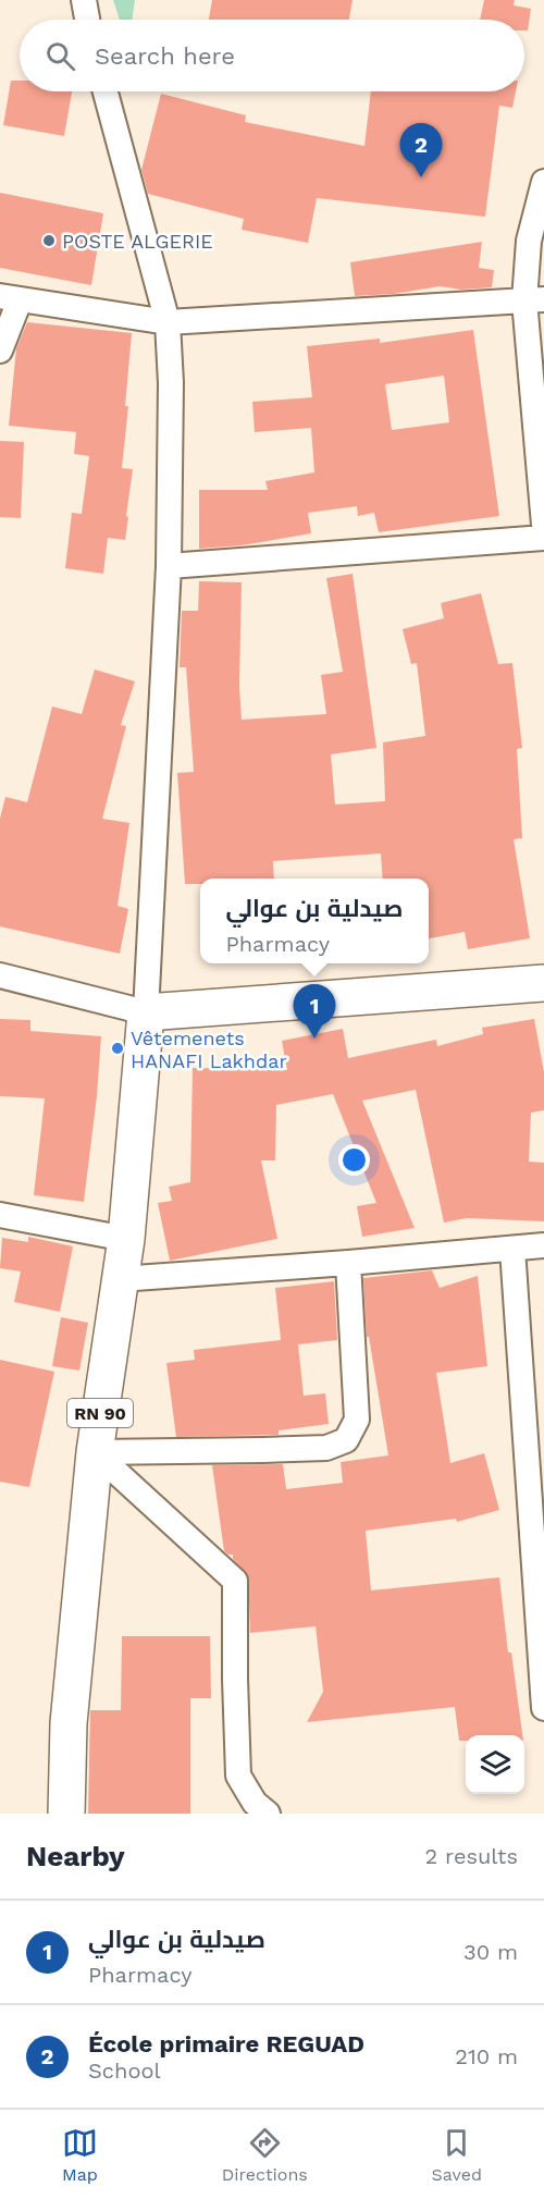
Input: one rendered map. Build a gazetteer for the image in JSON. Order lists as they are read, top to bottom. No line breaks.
{"streets":{"main road":["RN 90"]},"places":["POSTE ALGERIE","Vêtemenets HANAFI Lakhdar"],"page":{"search":"Search here","pins":["2","1"],"popup":["صيدلية بن عوالي","Pharmacy"],"heading":["Nearby","2 results"],"list":[{"mark":"1","name":"صيدلية بن عوالي","note":"Pharmacy","value":"30 m"},{"mark":"2","name":"École primaire REGUAD","note":"School","value":"210 m"}],"nav":["Map","Directions","Saved"]}}
